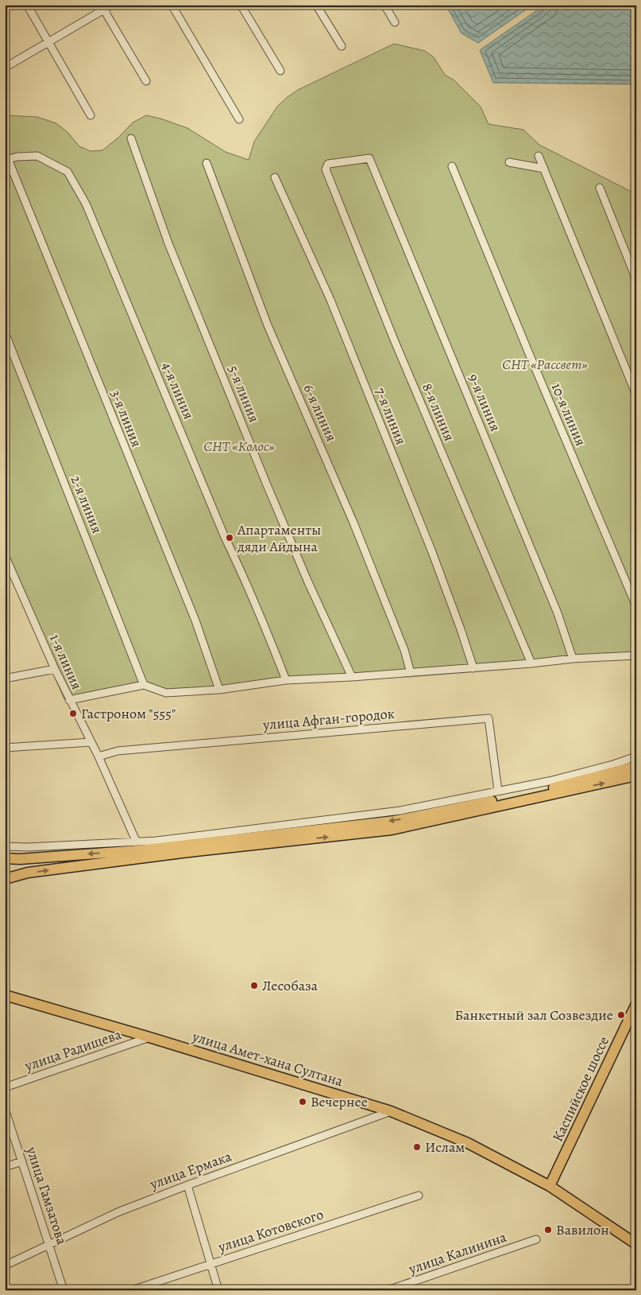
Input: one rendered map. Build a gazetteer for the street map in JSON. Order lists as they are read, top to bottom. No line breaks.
{"streets":{"main road":["улица Амет-хана Султана","Каспийское шоссе"],"street":["4-я линия","5-я линия","9-я линия","8-я линия","6-я линия","10-я линия","7-я линия","3-я линия","2-я линия","1-я линия","улица Афган-городок","улица Радищева","улица Ермака","улица Гамзатова","улица Котовского","улица Калинина"]},"crossings":[["4-я линия","3-я линия"],["9-я линия","8-я линия"],["1-я линия","улица Афган-городок"],["улица Радищева","улица Амет-хана Султана"],["улица Амет-хана Султана","Каспийское шоссе"],["улица Амет-хана Султана","улица Ермака"],["улица Ермака","улица Гамзатова"]],"parks":["СНТ «Рассвет»","СНТ «Колос»"],"places":["Апартаменты дяди Айдына","Гастроном \"555\"","Лесобаза","Банкетный зал Созвездие","Вечернее","Ислам","Вавилон"]}
